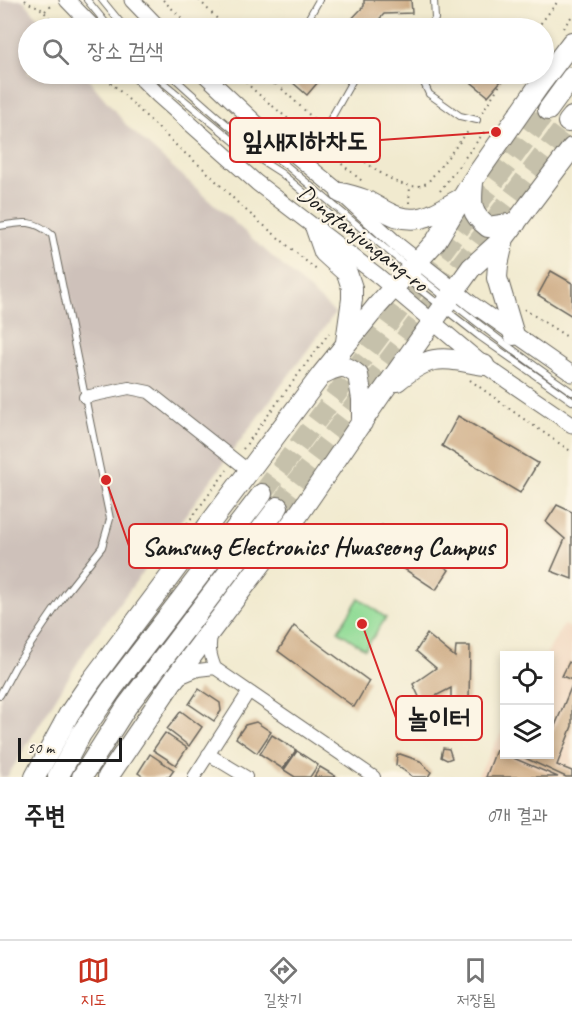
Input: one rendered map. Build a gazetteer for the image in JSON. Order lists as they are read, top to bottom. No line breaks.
{"streets":{"street":["Dongtanjungang-ro"]},"places":["잎새지하차도","Samsung Electronics Hwaseong Campus","놀이터"],"scale_bar":"50 m","page":{"search":"장소 검색","scale":"50 m","heading":["주변","0개 결과"],"nav":["지도","길찾기","저장됨"]}}
